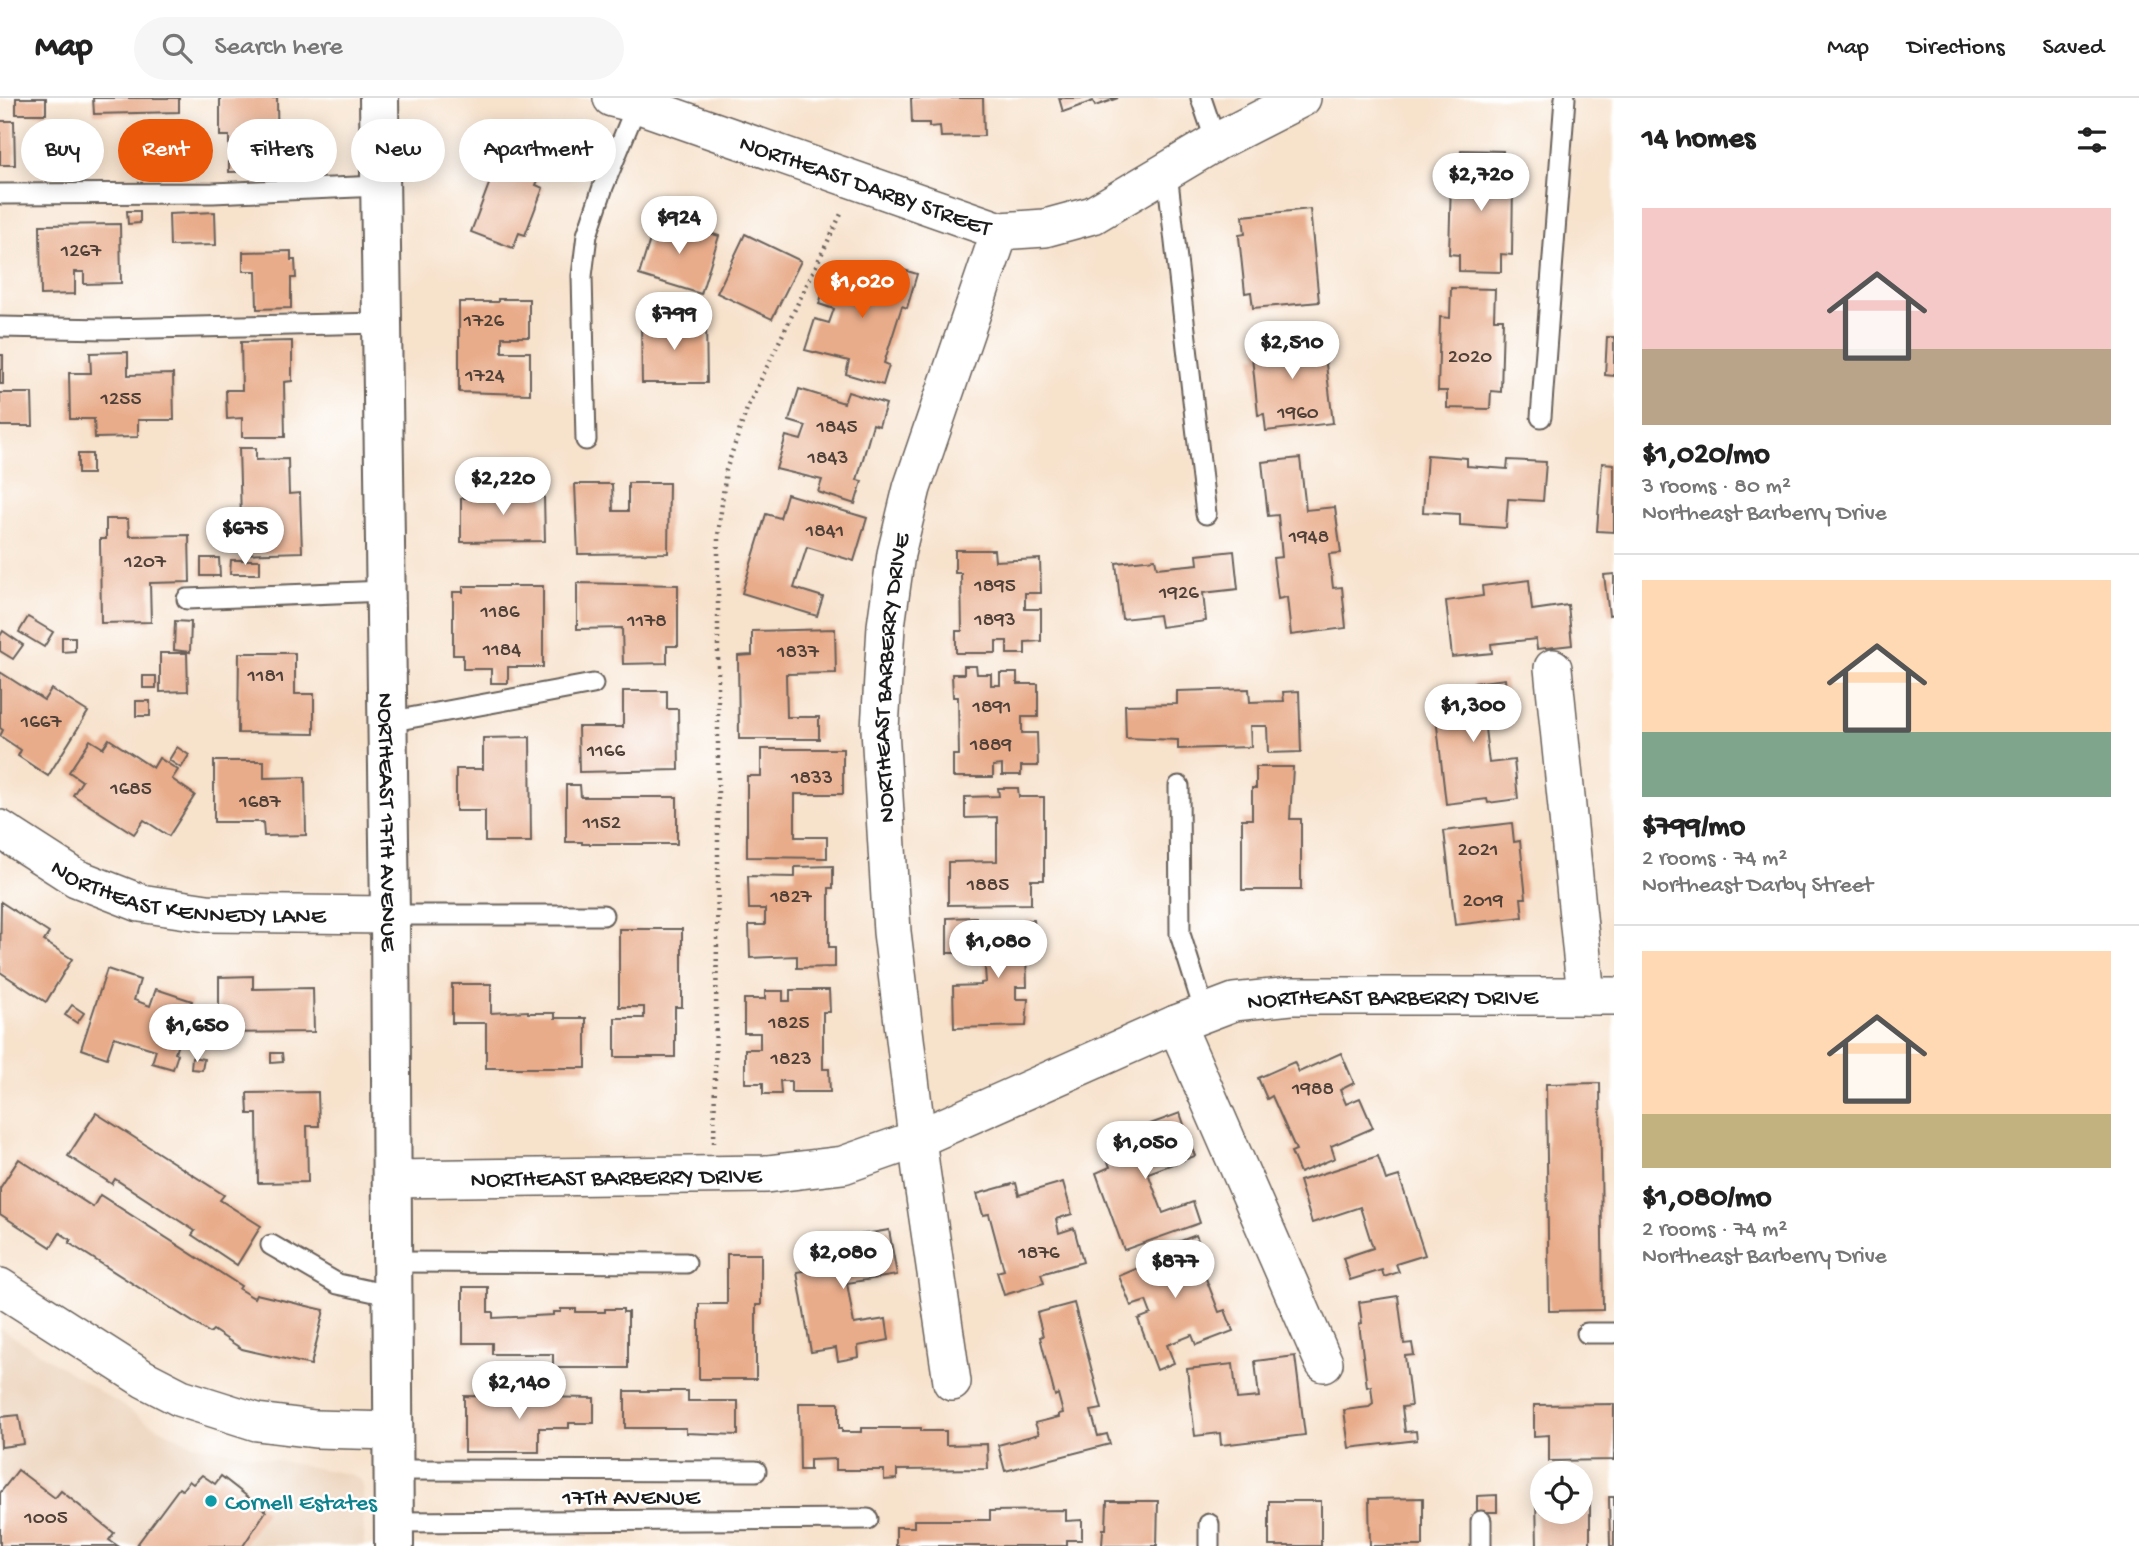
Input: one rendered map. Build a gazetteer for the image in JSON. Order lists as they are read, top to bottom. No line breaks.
{"streets":{"street":["NORTHEAST DARBY STREET","NORTHEAST BARBERRY DRIVE","NORTHEAST 17TH AVENUE","NORTHEAST KENNEDY LANE"],"lane":["17TH AVENUE"]},"crossings":[["NORTHEAST DARBY STREET","NORTHEAST BARBERRY DRIVE"],["NORTHEAST BARBERRY DRIVE","NORTHEAST 17TH AVENUE"],["NORTHEAST 17TH AVENUE","NORTHEAST KENNEDY LANE"],["NORTHEAST 17TH AVENUE","17TH AVENUE"]],"places":["Cornell Estates"],"house_numbers":["1267","1726","2020","1724","1255","1960","1845","1843","1841","1948","1207","1895","1926","1186","1893","1178","1184","1837","1181","1891","1667","1889","1166","1833","1685","1687","1152","2021","1885","1827","2019","1825","1823","1988","1876","1005"],"page":{"header":"Map","search":"Search here","nav":["Map","Directions","Saved"],"heading":"14 homes","chip":["Buy","Rent","Filters","New","Apartment"],"price":["$2,720","$924","$1,020","$799","$2,510","$2,220","$675","$1,300","$1,080","$1,650","$1,050","$2,080","$877","$2,140"],"list":[{"name":"$1,020/mo","note":"3 rooms · 80 m² · Northeast Barberry Drive"},{"name":"$799/mo","note":"2 rooms · 74 m² · Northeast Darby Street"},{"name":"$1,080/mo","note":"2 rooms · 74 m² · Northeast Barberry Drive"}]}}
